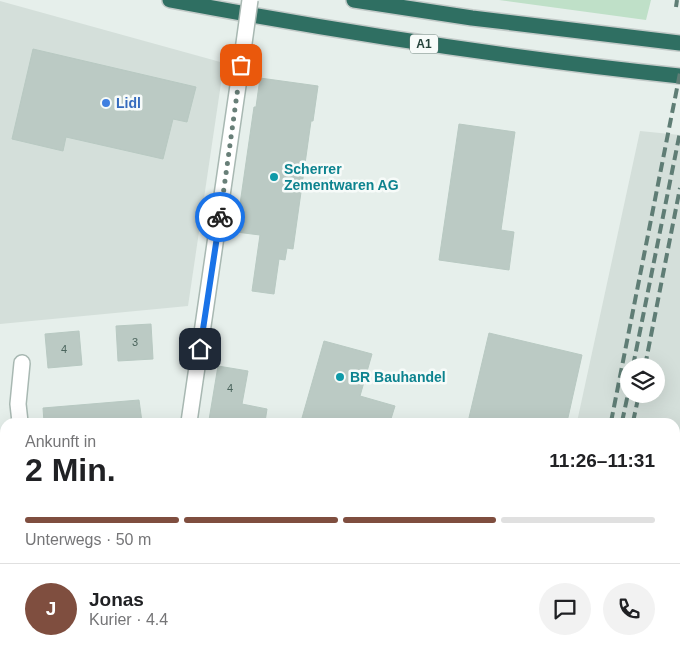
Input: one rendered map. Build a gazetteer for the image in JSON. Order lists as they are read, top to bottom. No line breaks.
{"streets":{"highway":["A1"]},"places":["Lidl","Scherrer Zementwaren AG","BR Bauhandel"],"house_numbers":["3","4","4"],"page":{"heading":["2 Min.","Ankunft in","11:26–11:31"],"panel":["Jonas","Kurier · 4.4"],"bar":"Unterwegs · 50 m","round":"J"}}
